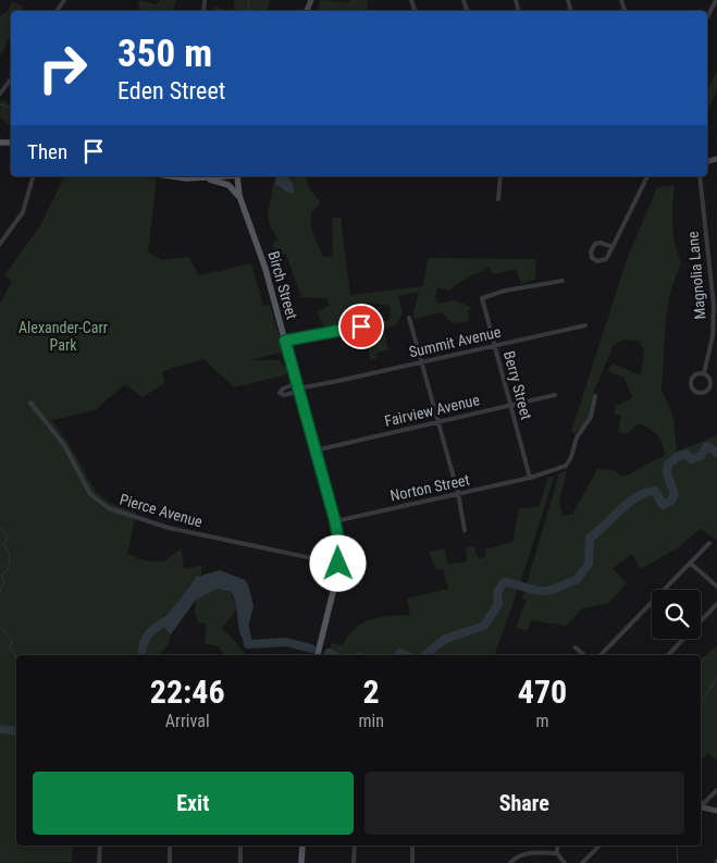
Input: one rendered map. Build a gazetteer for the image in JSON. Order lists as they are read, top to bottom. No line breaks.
{"streets":{"main road":["Birch Street"],"street":["Magnolia Lane","Summit Avenue","Berry Street","Fairview Avenue","Norton Street","Pierce Avenue"]},"crossings":[["Birch Street","Summit Avenue"],["Birch Street","Fairview Avenue"],["Birch Street","Norton Street"],["Birch Street","Pierce Avenue"],["Summit Avenue","Berry Street"],["Berry Street","Fairview Avenue"],["Berry Street","Norton Street"]],"parks":["Alexander-Carr Park"],"page":{"turn":["350 m","Eden Street"],"then":"Then","eta":["22:46","Arrival","2","min","470","m"],"buttons":["Exit","Share"]}}
